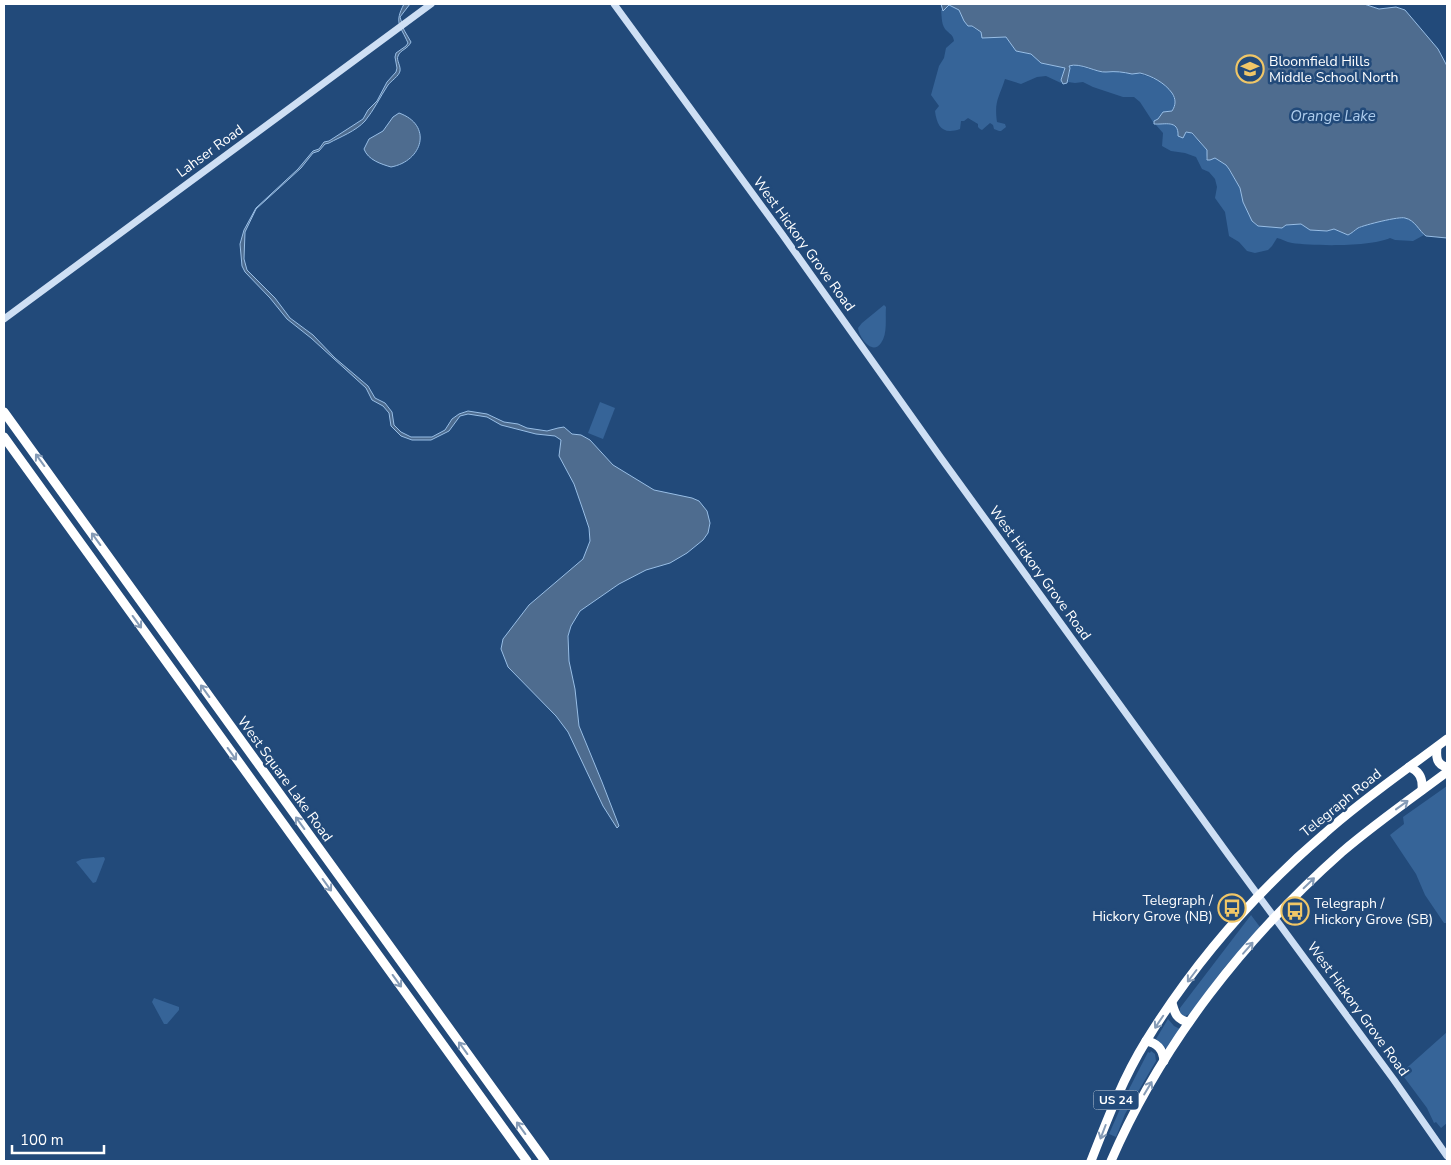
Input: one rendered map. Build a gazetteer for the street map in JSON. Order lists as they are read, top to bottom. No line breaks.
{"streets":{"highway":["West Square Lake Road","Telegraph Road","US 24"],"street":["Lahser Road","West Hickory Grove Road"]},"crossings":[["West Hickory Grove Road","Telegraph Road"],["West Hickory Grove Road","US 24"],["Telegraph Road","US 24"]],"water":["Orange Lake"],"places":{"school or university":["Bloomfield Hills Middle School North"],"bus stop":["Telegraph / Hickory Grove (NB)","Telegraph / Hickory Grove (SB)"]},"scale_bar":"100 m"}
